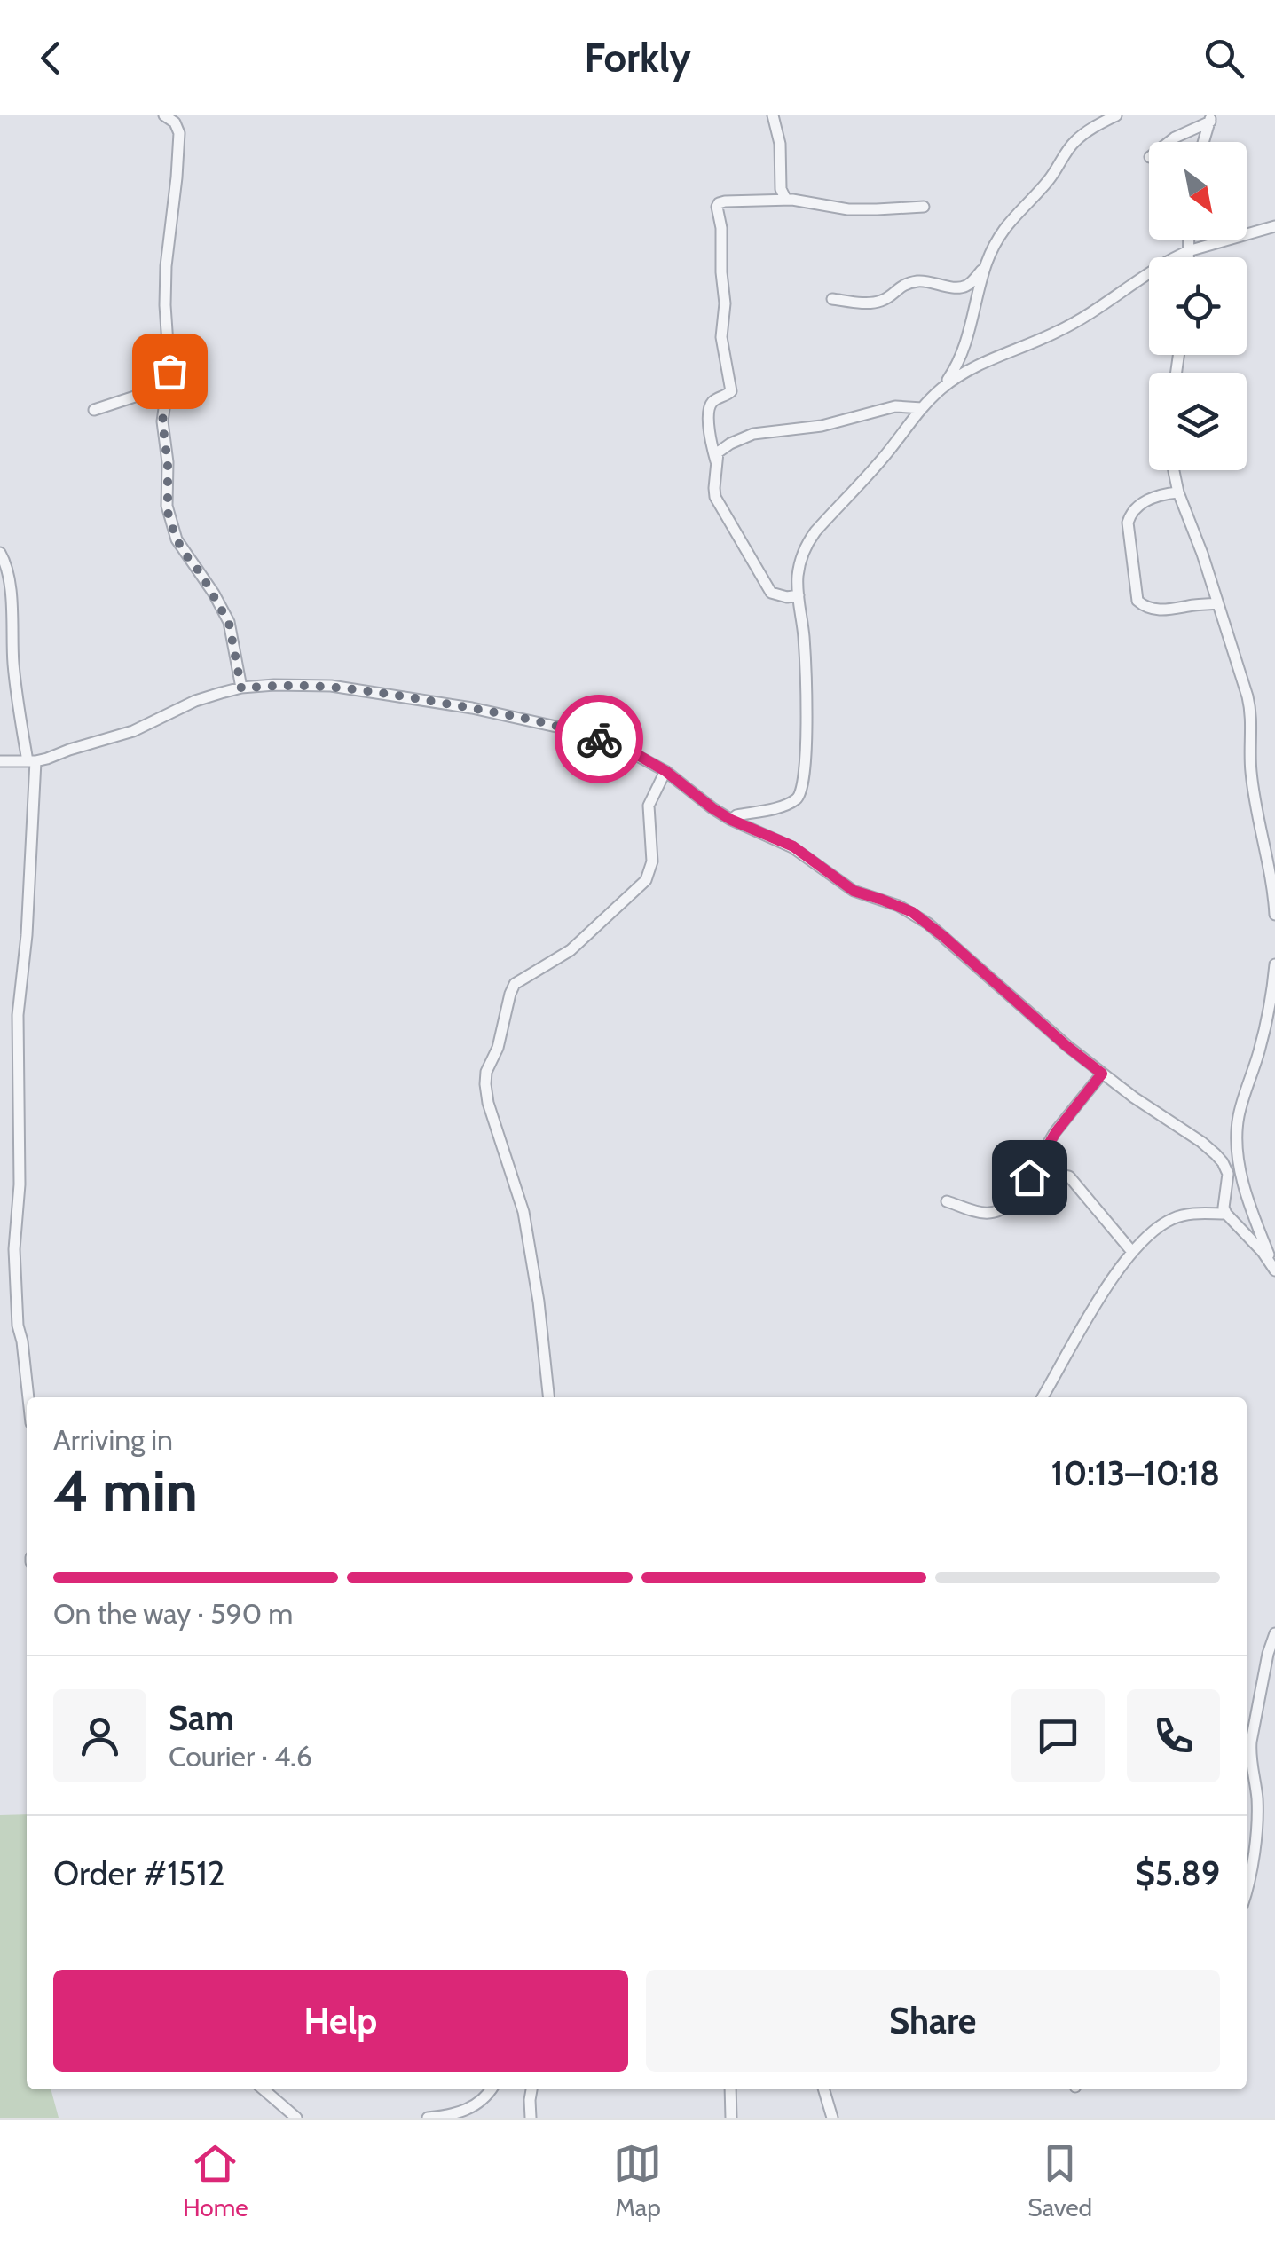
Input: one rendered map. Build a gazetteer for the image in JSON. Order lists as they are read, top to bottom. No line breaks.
{"north":"bottom right","page":{"header":"Forkly","heading":["4 min","Arriving in","10:13–10:18"],"panel":["Sam","Courier · 4.6","Order #1512","$5.89"],"bar":"On the way · 590 m","buttons":["Help","Share"],"tabs":["Home","Map","Saved"]}}
